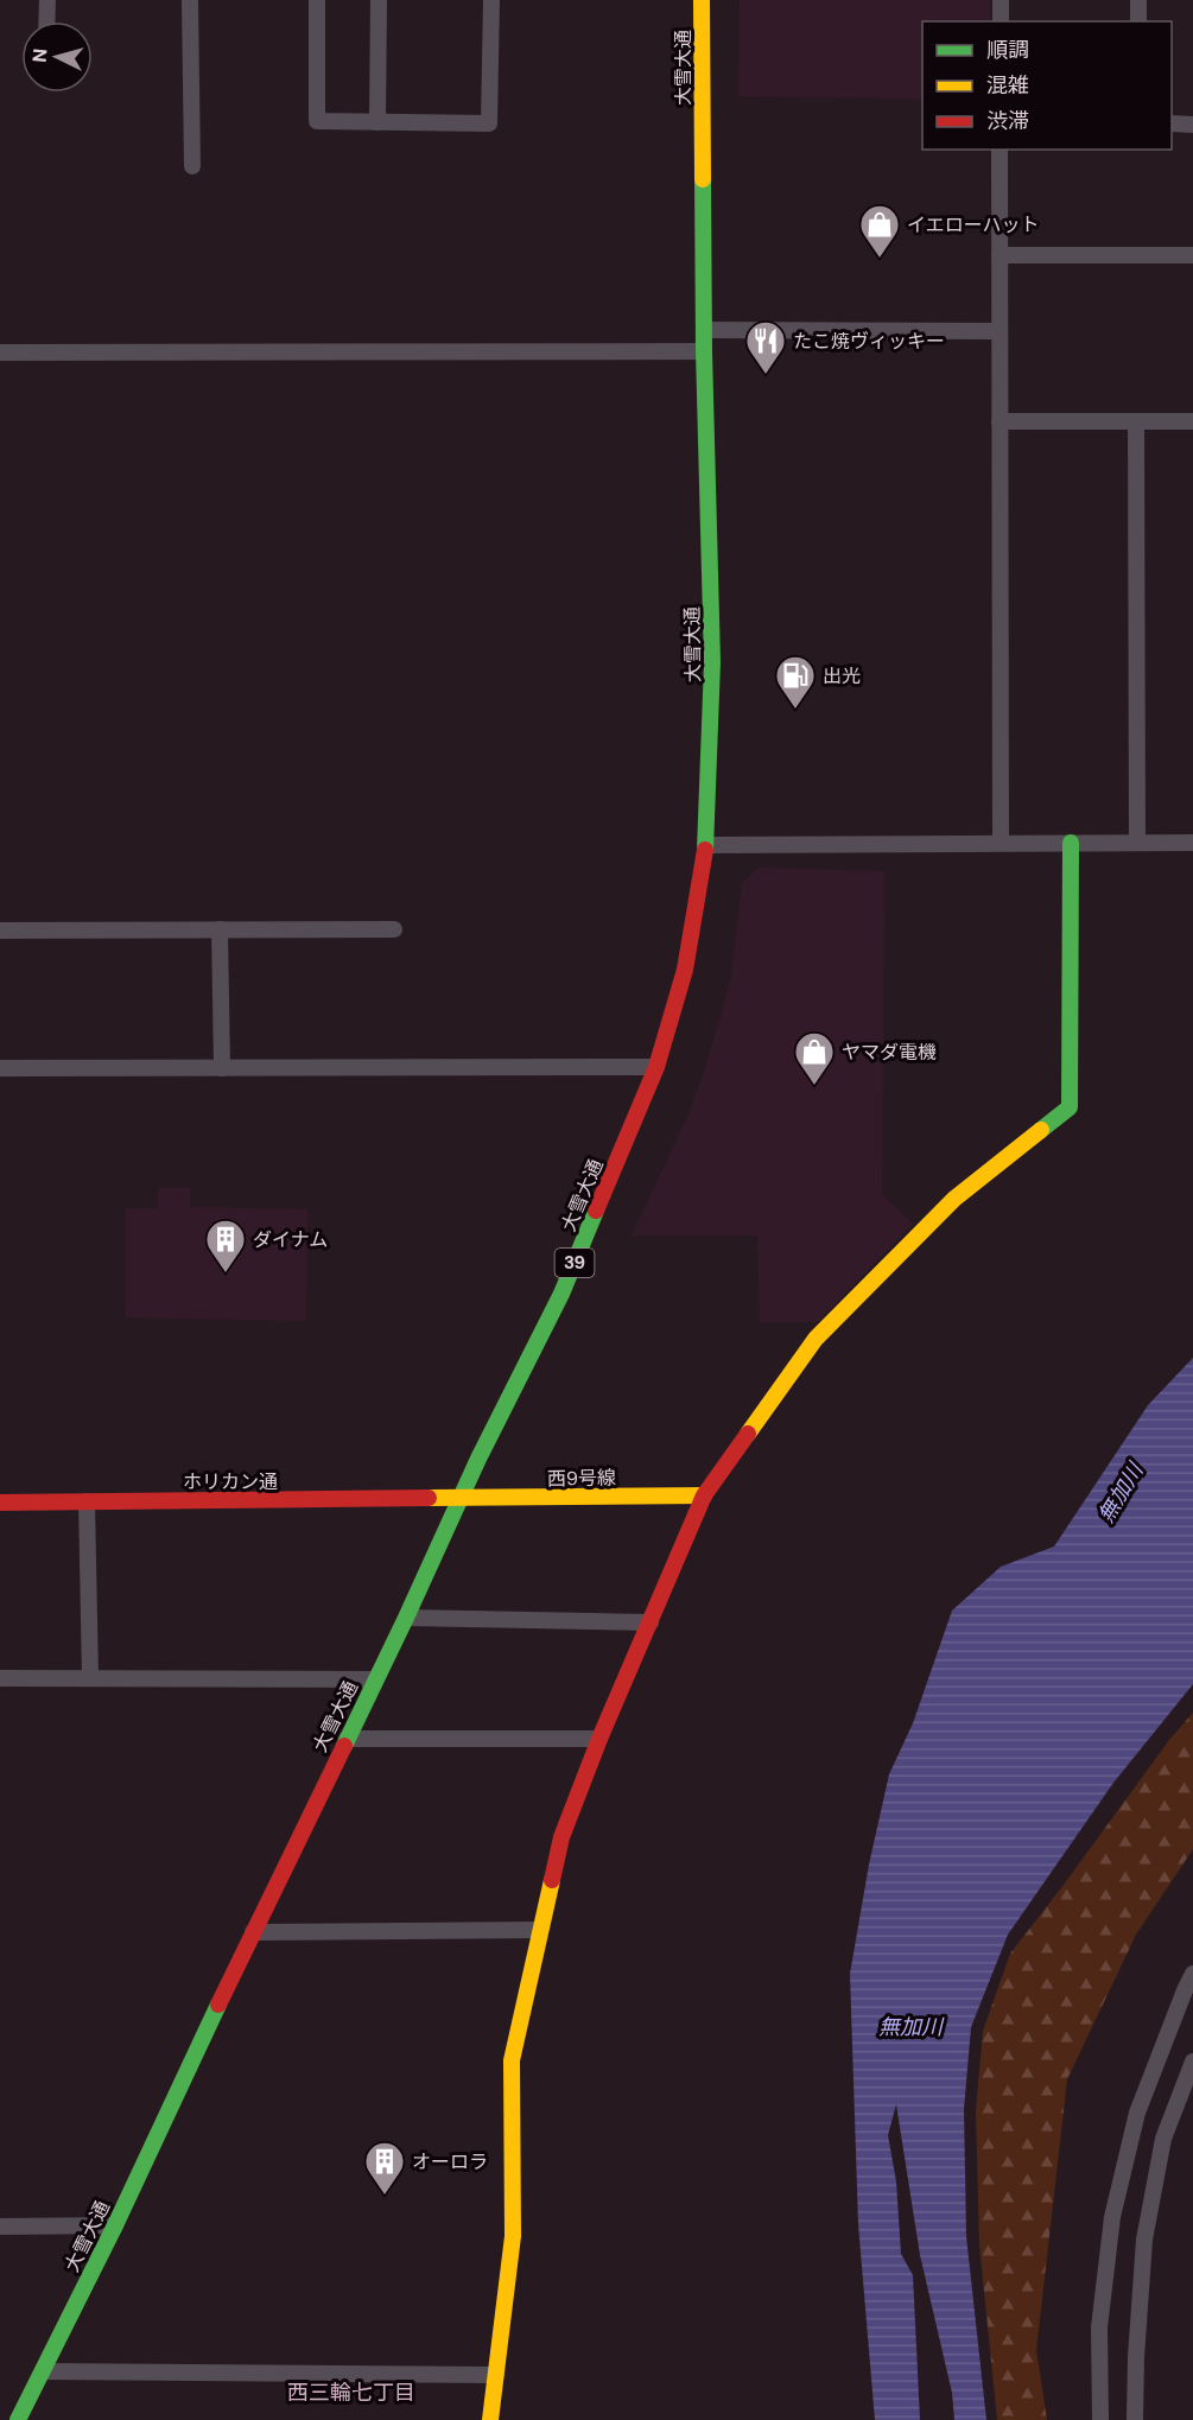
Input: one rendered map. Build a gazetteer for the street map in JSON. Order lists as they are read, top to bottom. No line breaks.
{"streets":{"main road":["大雪大通","39","西9号線","ホリカン通"]},"crossings":[["大雪大通","西9号線"],["大雪大通","ホリカン通"],["西9号線","ホリカン通"]],"districts":["西三輪七丁目"],"water":["無加川"],"places":{"shop":["イエローハット","ヤマダ電機"],"restaurant":["たこ焼ヴィッキー"],"fuel station":["出光"],"building":["ダイナム","オーロラ"]},"legend":["順調","混雑","渋滞"],"north":"left"}
